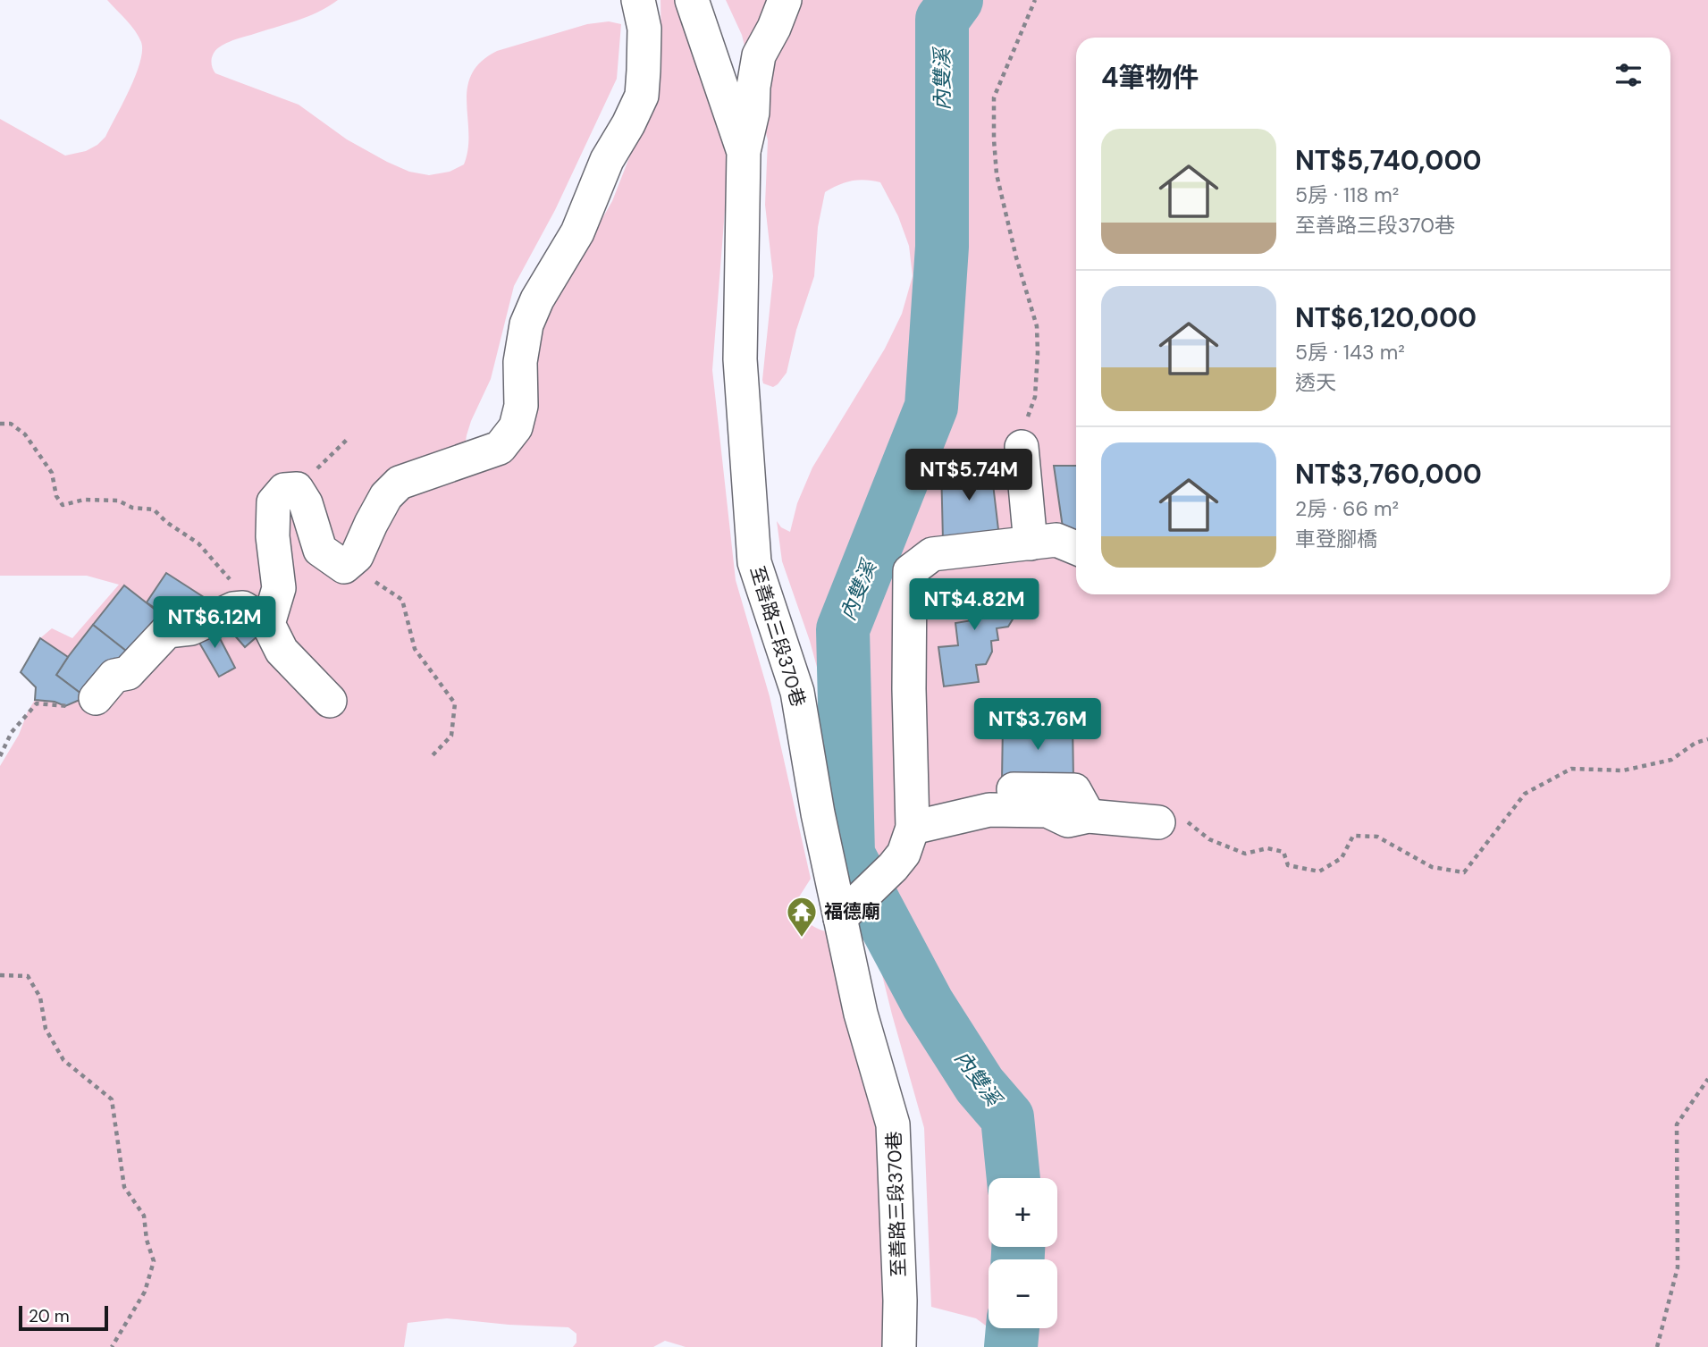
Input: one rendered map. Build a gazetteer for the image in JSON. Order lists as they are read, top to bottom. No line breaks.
{"streets":{"street":["至善路三段370巷"]},"water":["內雙溪"],"places":{"temple":["福德廟"]},"scale_bar":"20 m","page":{"heading":"4筆物件","list":[{"name":"NT$5,740,000","note":"5房 · 118 m² · 至善路三段370巷"},{"name":"NT$6,120,000","note":"5房 · 143 m² · 透天"},{"name":"NT$3,760,000","note":"2房 · 66 m² · 車登腳橋"}],"price":["NT$5.74M","NT$4.82M","NT$6.12M","NT$3.76M"],"map_buttons":["+","−"],"scale":"20 m"}}
